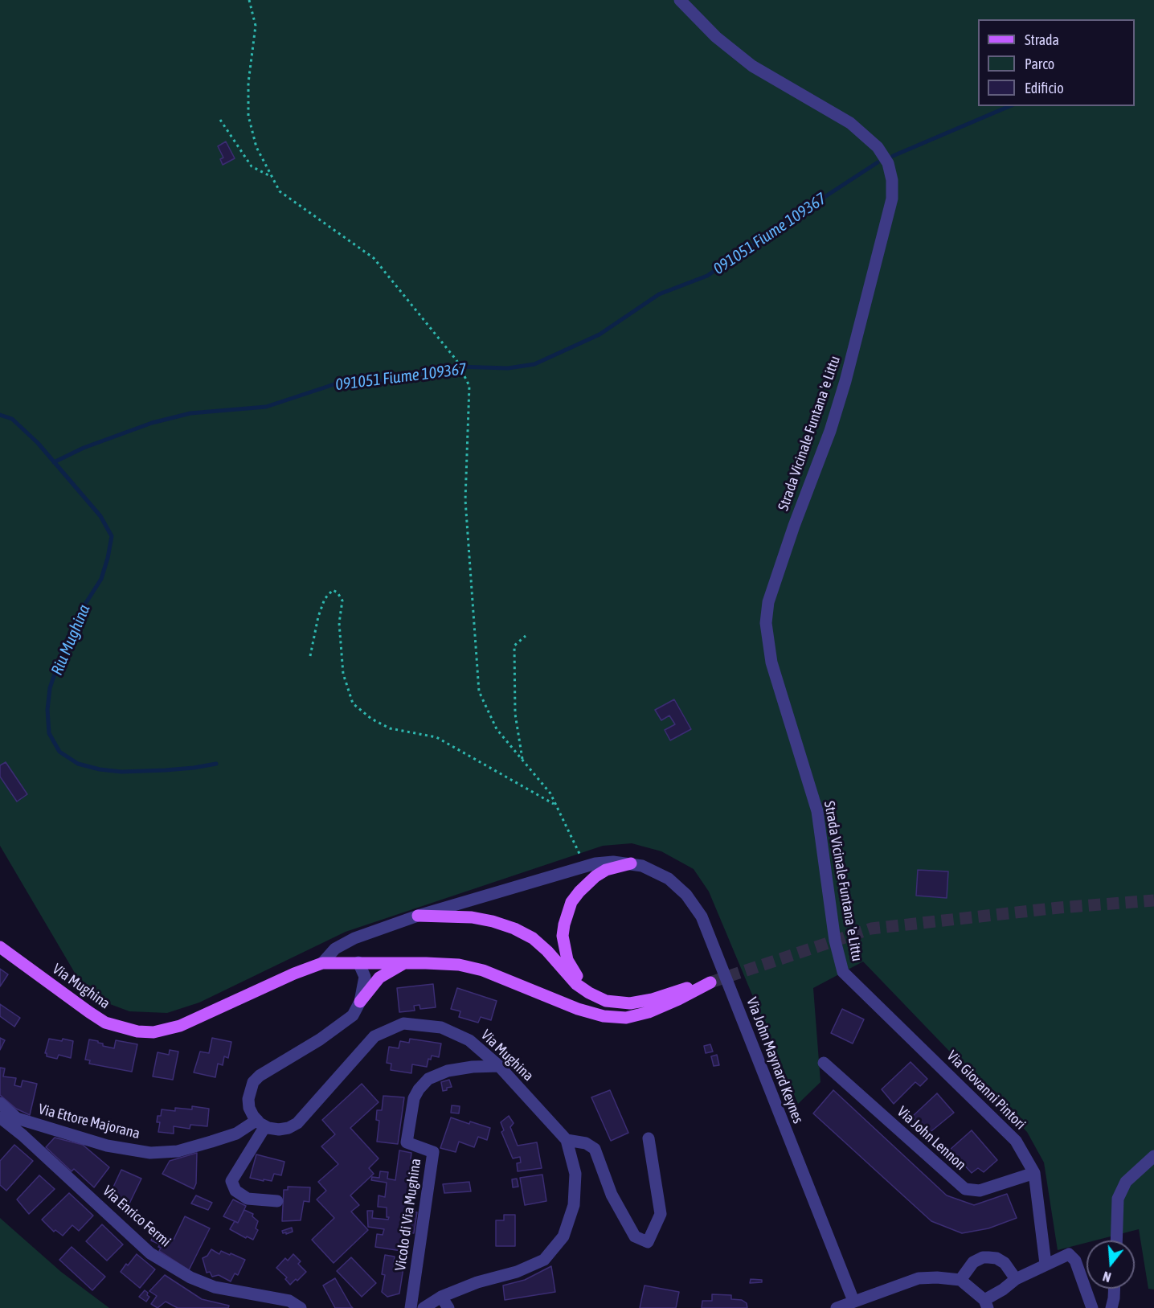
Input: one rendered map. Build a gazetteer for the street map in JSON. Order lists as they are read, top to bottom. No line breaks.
{"streets":{"main road":["Via Mughina"],"street":["Strada Vicinale Funtana 'e Littu","Via John Maynard Keynes","Via Giovanni Pintori","Via Ettore Majorana","Via John Lennon","Vicolo di Via Mughina","Via Enrico Fermi"]},"crossings":[["Strada Vicinale Funtana 'e Littu","Via Giovanni Pintori"],["Via Mughina","Via John Maynard Keynes"],["Via Mughina","Via Ettore Majorana"],["Via Mughina","Vicolo di Via Mughina"],["Via Giovanni Pintori","Via John Lennon"]],"water":["091051 Fiume 109367","Riu Mughina"],"legend":["Strada","Parco","Edificio"],"north":"bottom"}
